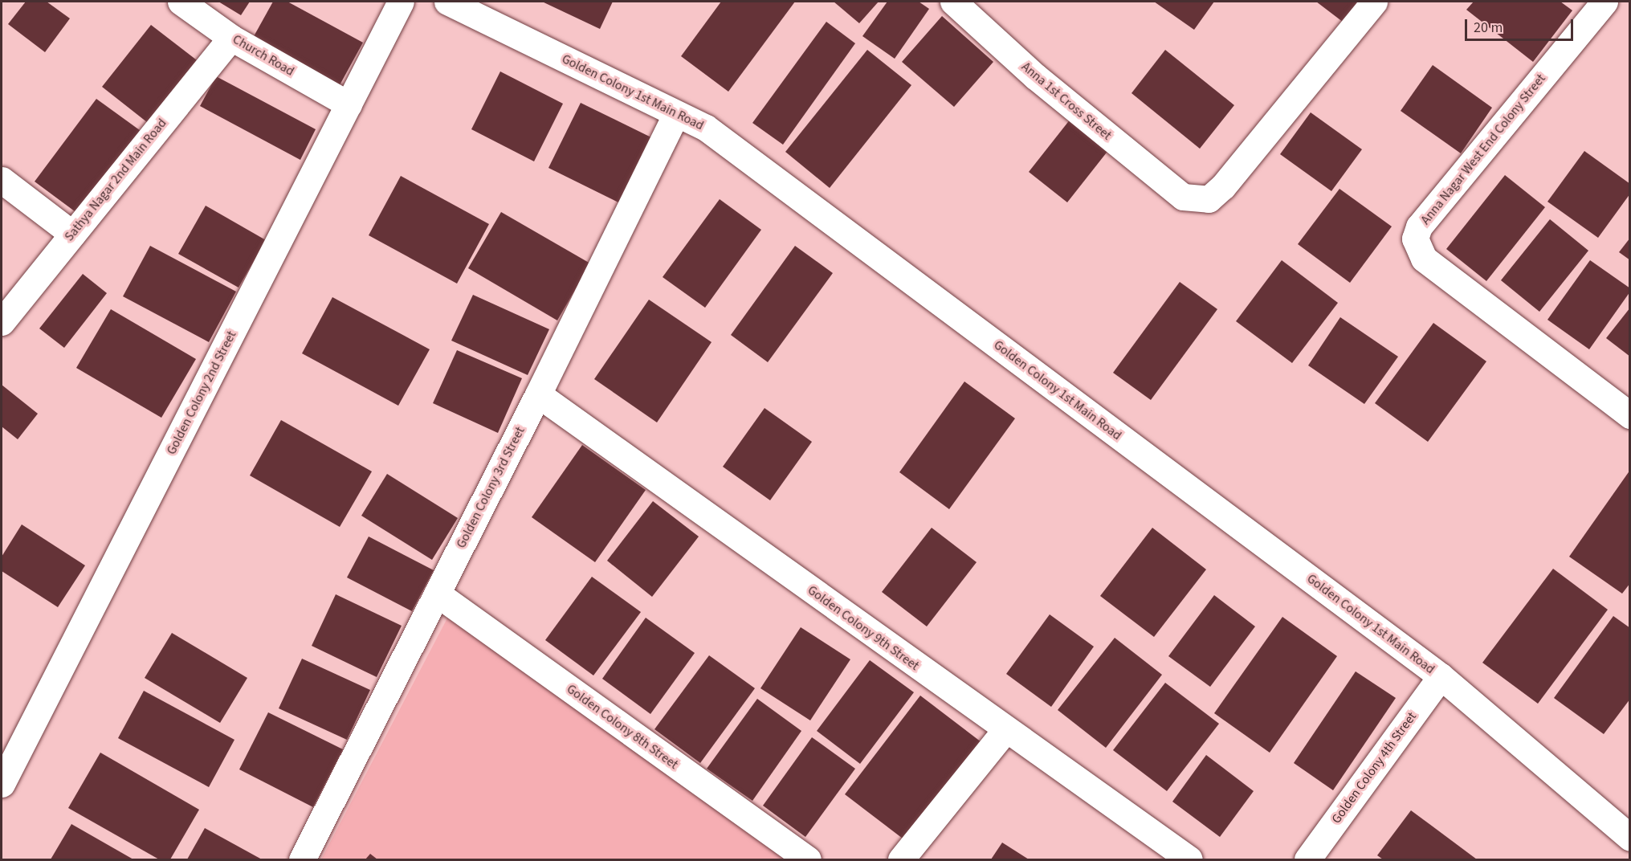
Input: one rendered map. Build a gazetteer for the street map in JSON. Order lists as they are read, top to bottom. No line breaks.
{"streets":{"street":["Church Road","Golden Colony 1st Main Road","Anna 1st Cross Street","Anna Nagar West End Colony Street","Sathya Nagar 2nd Main Road","Golden Colony 2nd Street","Golden Colony 3rd Street","Golden Colony 9th Street","Golden Colony 8th Street","Golden Colony 4th Street"]},"crossings":[["Church Road","Sathya Nagar 2nd Main Road"],["Church Road","Golden Colony 2nd Street"],["Golden Colony 1st Main Road","Golden Colony 3rd Street"],["Golden Colony 1st Main Road","Golden Colony 4th Street"],["Golden Colony 3rd Street","Golden Colony 9th Street"],["Golden Colony 3rd Street","Golden Colony 8th Street"]],"scale_bar":"20 m"}
